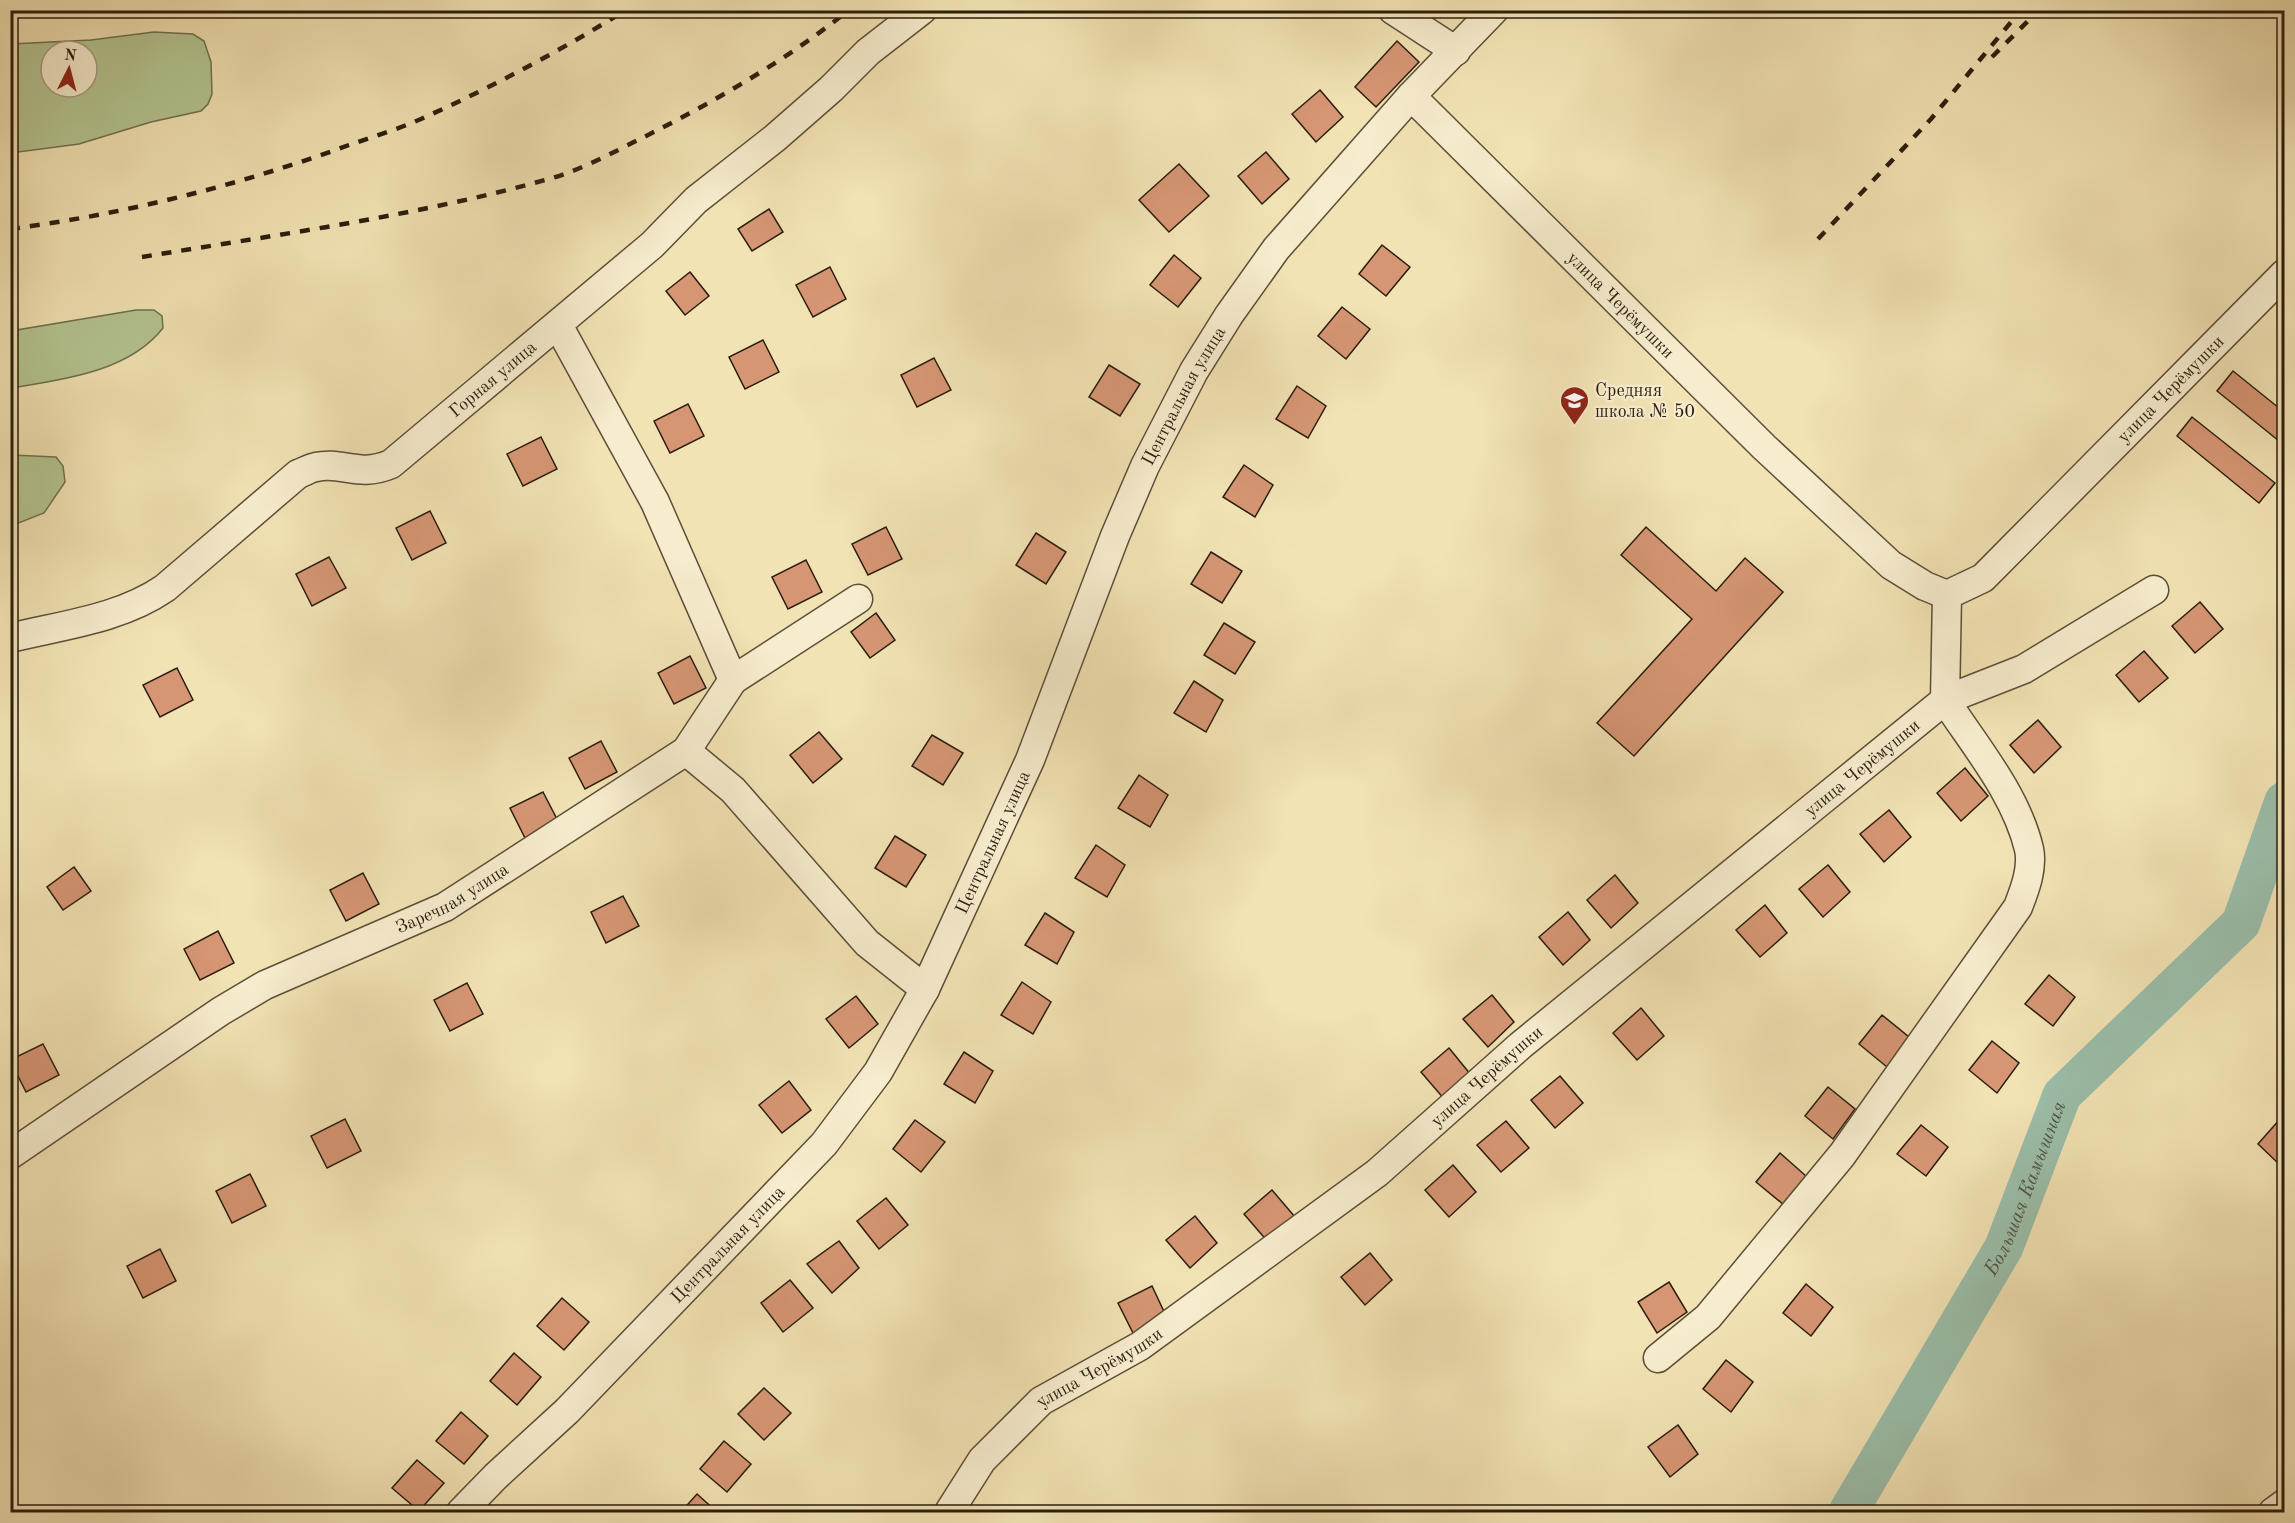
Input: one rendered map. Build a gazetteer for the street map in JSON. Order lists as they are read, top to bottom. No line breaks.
{"streets":{"street":["улица Черёмушки","Горная улица","Центральная улица","Заречная улица"]},"crossings":[["улица Черёмушки","Центральная улица"]],"water":["Большая Камышная"],"places":{"school or university":["Средняя школа № 50"]},"north":"top"}
